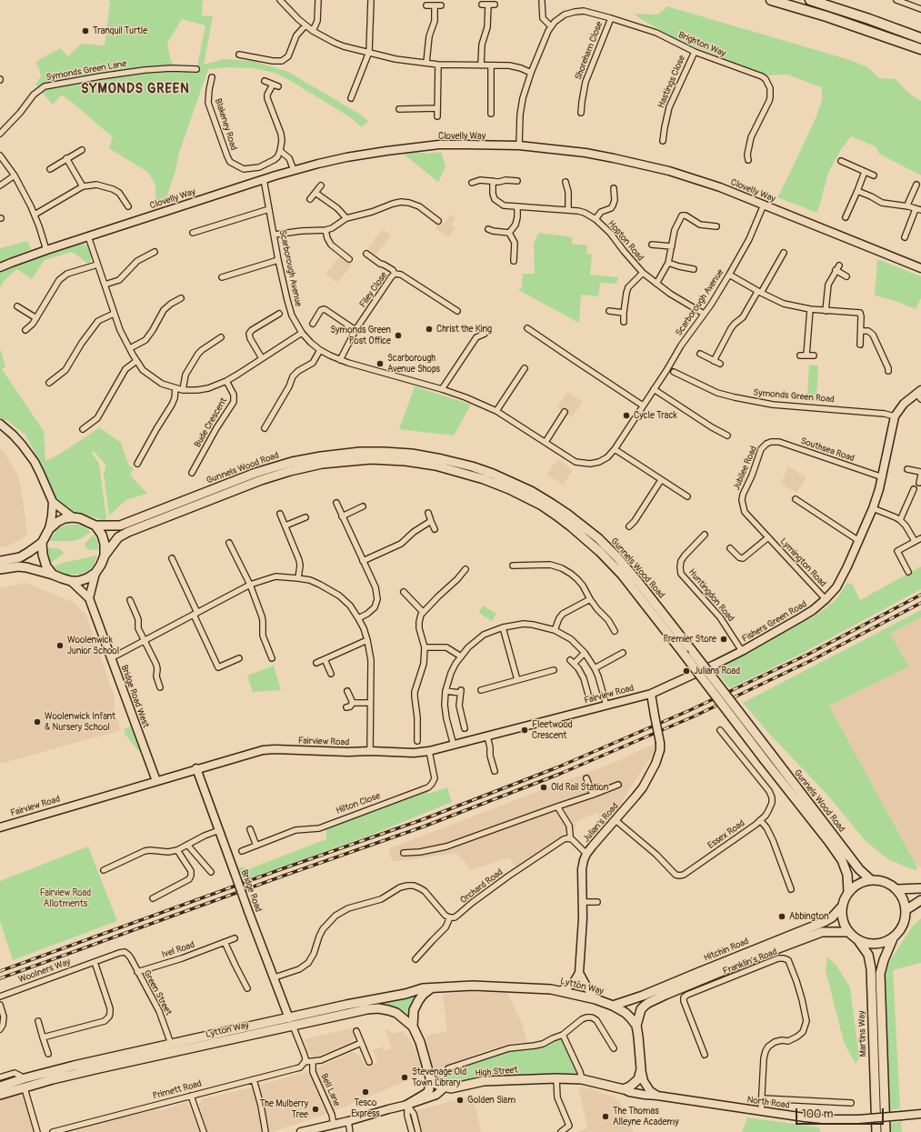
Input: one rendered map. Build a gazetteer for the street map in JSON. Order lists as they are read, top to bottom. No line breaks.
{"streets":{"main road":["Gunnels Wood Road","Hitchin Road","Lytton Way","Martins Way","High Street"],"street":["Brighton Way","Shoreham Close","Symonds Green Lane","Hastings Close","Blakeney Road","Clovelly Way","Hopton Road","Scarborough Avenue","Filey Close","Symonds Green Road","Bude Crescent","Southsea Road","Jubilee Road","Lymington Road","Huntingdon Road","Fishers Green Road","Fairview Road","Bridge Road West","Hilton Close","Julian's Road","Essex Road","Orchard Road","Bridge Road","Ivel Road","Franklin's Road","Woolners Way","Green Street","Primett Road","Bell Lane","North Road"]},"crossings":[["Brighton Way","Shoreham Close"],["Brighton Way","Hastings Close"],["Brighton Way","Clovelly Way"],["Clovelly Way","Scarborough Avenue"],["Clovelly Way","Bude Crescent"],["Hopton Road","Scarborough Avenue"],["Scarborough Avenue","Filey Close"],["Scarborough Avenue","Bude Crescent"],["Symonds Green Road","Fishers Green Road"],["Southsea Road","Jubilee Road"],["Southsea Road","Fishers Green Road"],["Gunnels Wood Road","Hitchin Road"],["Gunnels Wood Road","Martins Way"],["Jubilee Road","Lymington Road"],["Lymington Road","Fishers Green Road"],["Huntingdon Road","Fishers Green Road"],["Fishers Green Road","Fairview Road"],["Fishers Green Road","Julian's Road"],["Fairview Road","Bridge Road West"],["Fairview Road","Hilton Close"],["Fairview Road","Julian's Road"],["Fairview Road","Bridge Road"],["Julian's Road","Essex Road"],["Bridge Road","Lytton Way"],["Ivel Road","Green Street"],["Hitchin Road","Lytton Way"],["Hitchin Road","Martins Way"],["Franklin's Road","North Road"],["Woolners Way","Green Street"],["Lytton Way","Green Street"],["High Street","Bell Lane"],["High Street","North Road"],["Primett Road","Bell Lane"]],"districts":["SYMONDS GREEN"],"parks":["Fairview Road Allotments"],"places":["Tranquil Turtle","Christ the King","Symonds Green Post Office","Scarborough Avenue Shops","Cycle Track","Premier Store","Woolenwick Junior School","Julians Road","Woolenwick Infant & Nursery School","Fleetwood Crescent","Old Rail Station","Abbington","Stevenage Old Town Library","Tesco Express","Golden Siam","The Mulberry Tree","The Thomas Alleyne Academy"],"scale_bar":"100 m"}
